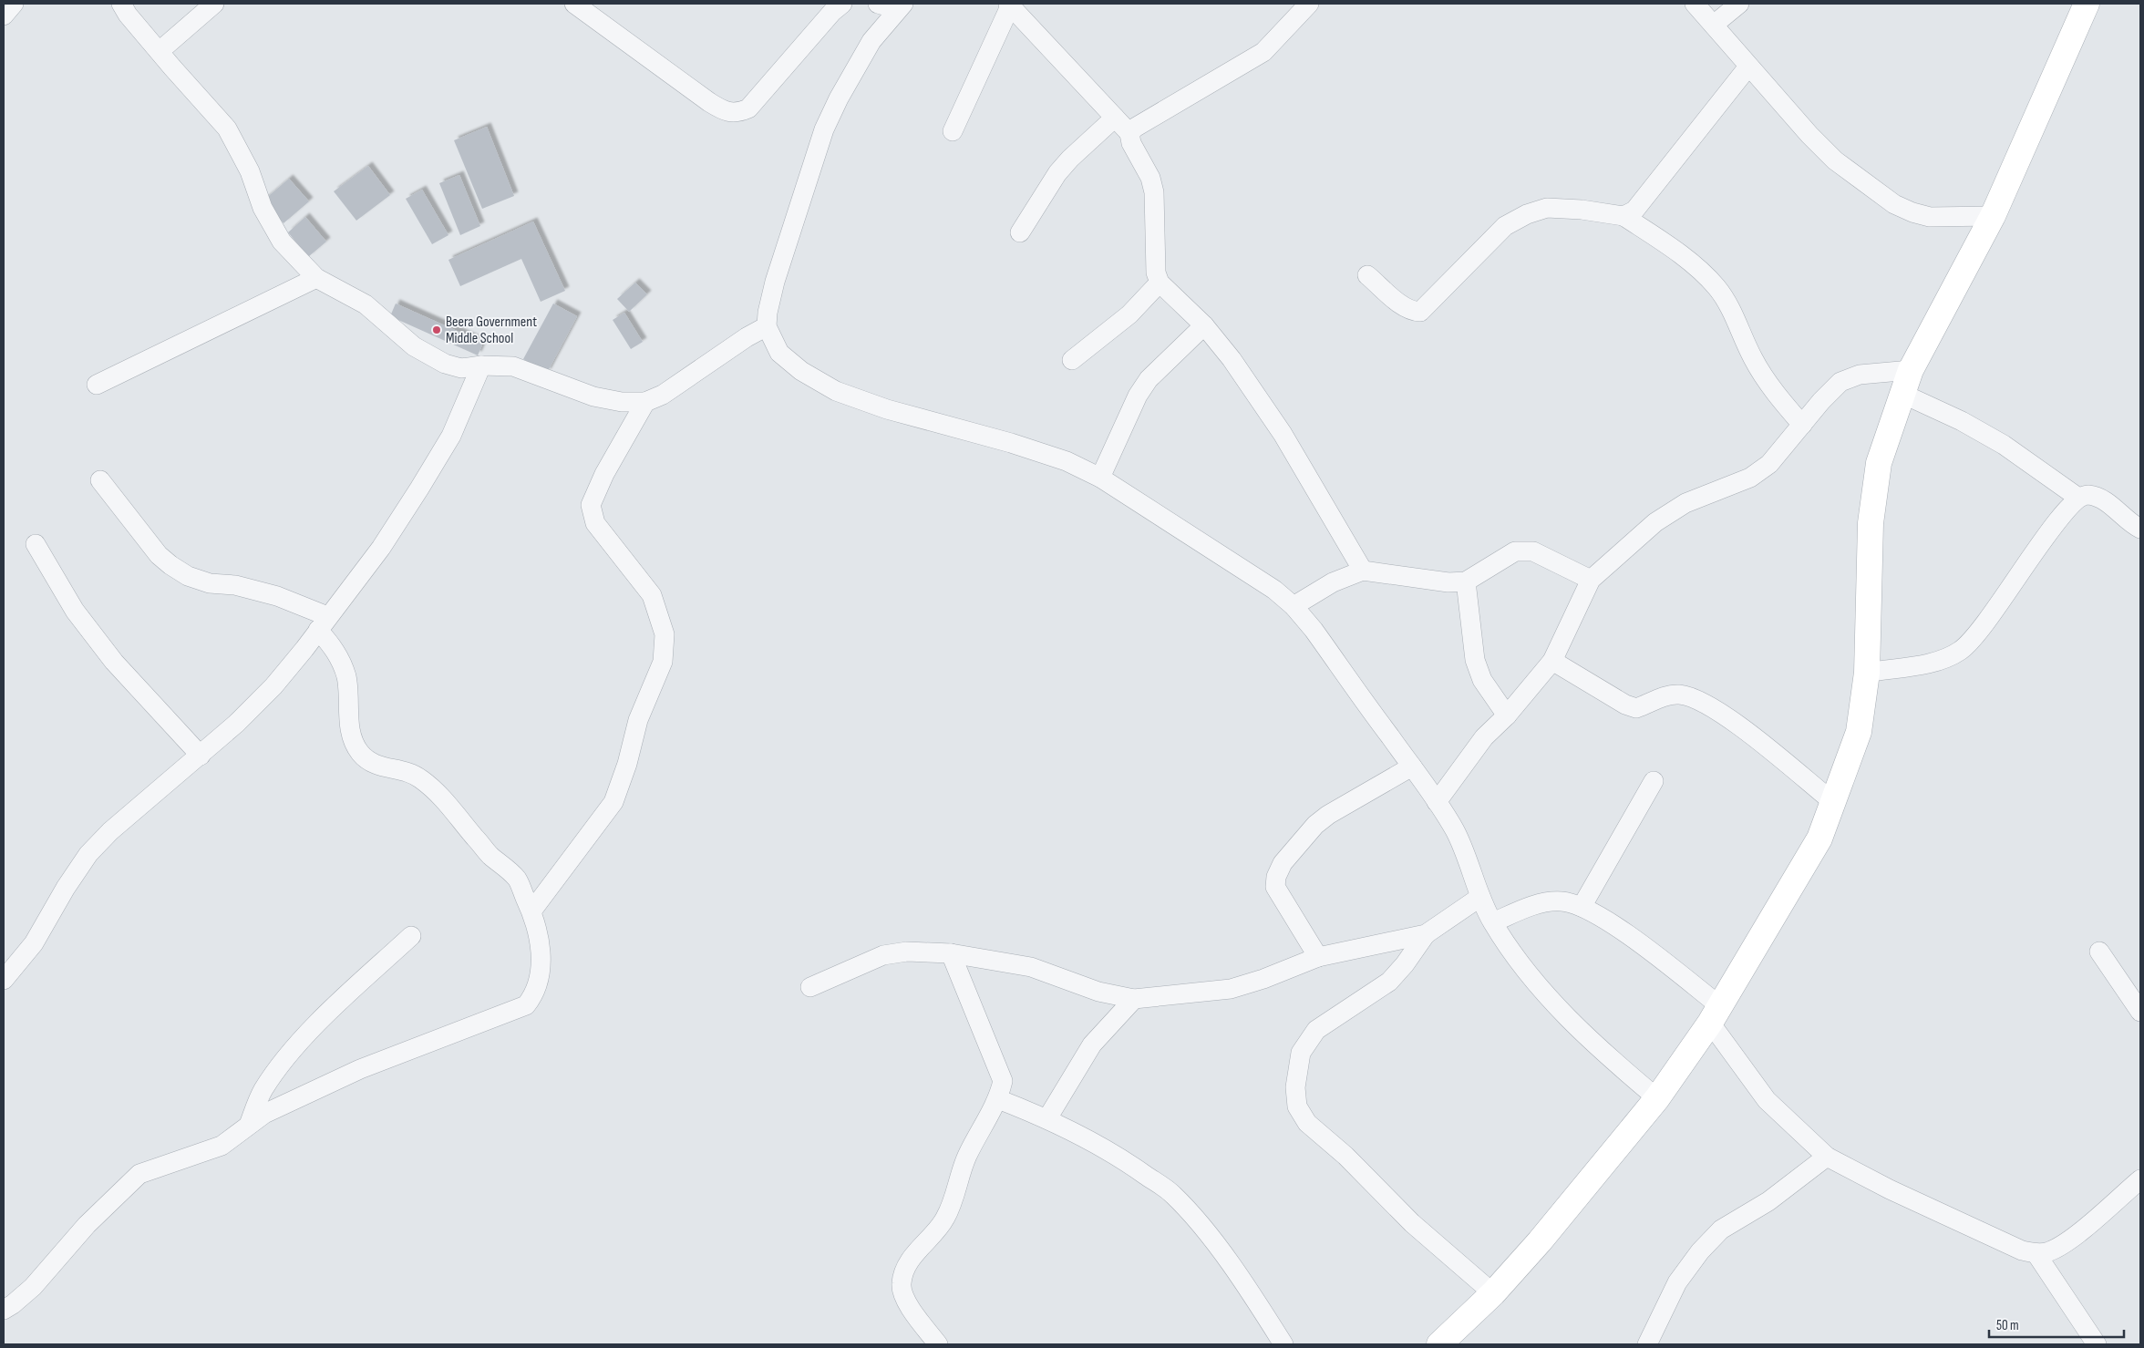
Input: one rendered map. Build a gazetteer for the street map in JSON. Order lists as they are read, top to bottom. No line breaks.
{"places":["Beera Government Middle School"],"scale_bar":"50 m"}
